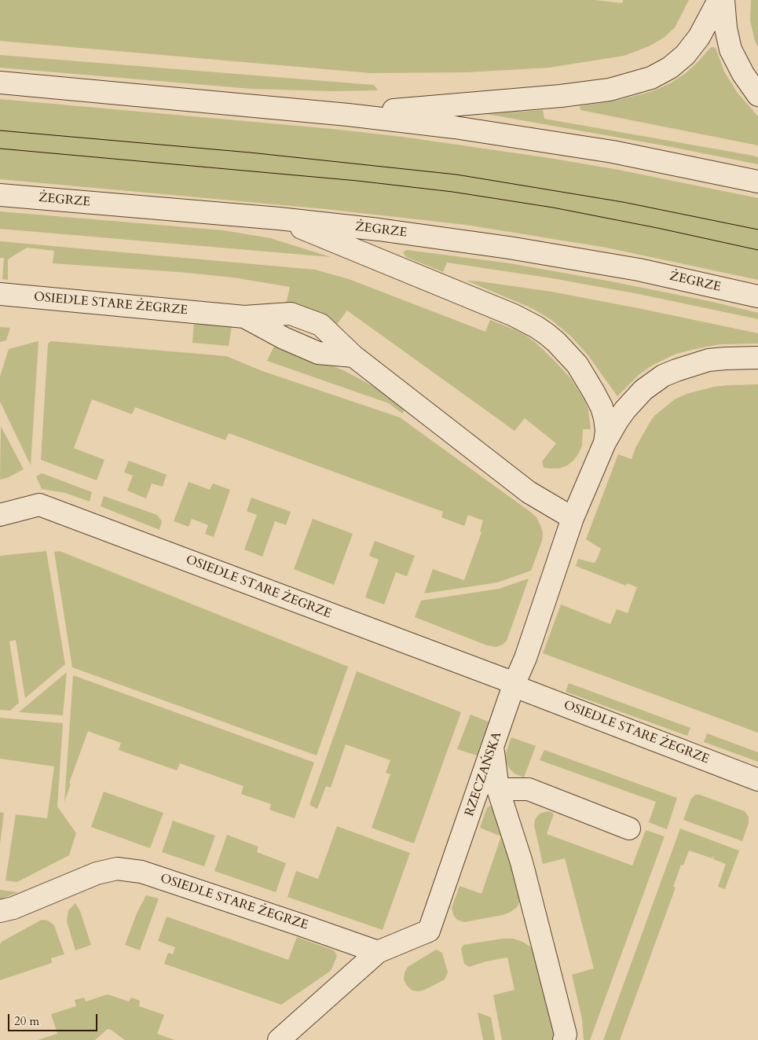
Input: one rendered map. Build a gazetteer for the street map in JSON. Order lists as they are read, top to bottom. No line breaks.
{"streets":{"street":["ŻEGRZE","OSIEDLE STARE ŻEGRZE","RZECZAŃSKA"]},"crossings":[["OSIEDLE STARE ŻEGRZE","RZECZAŃSKA"]],"scale_bar":"20 m"}
